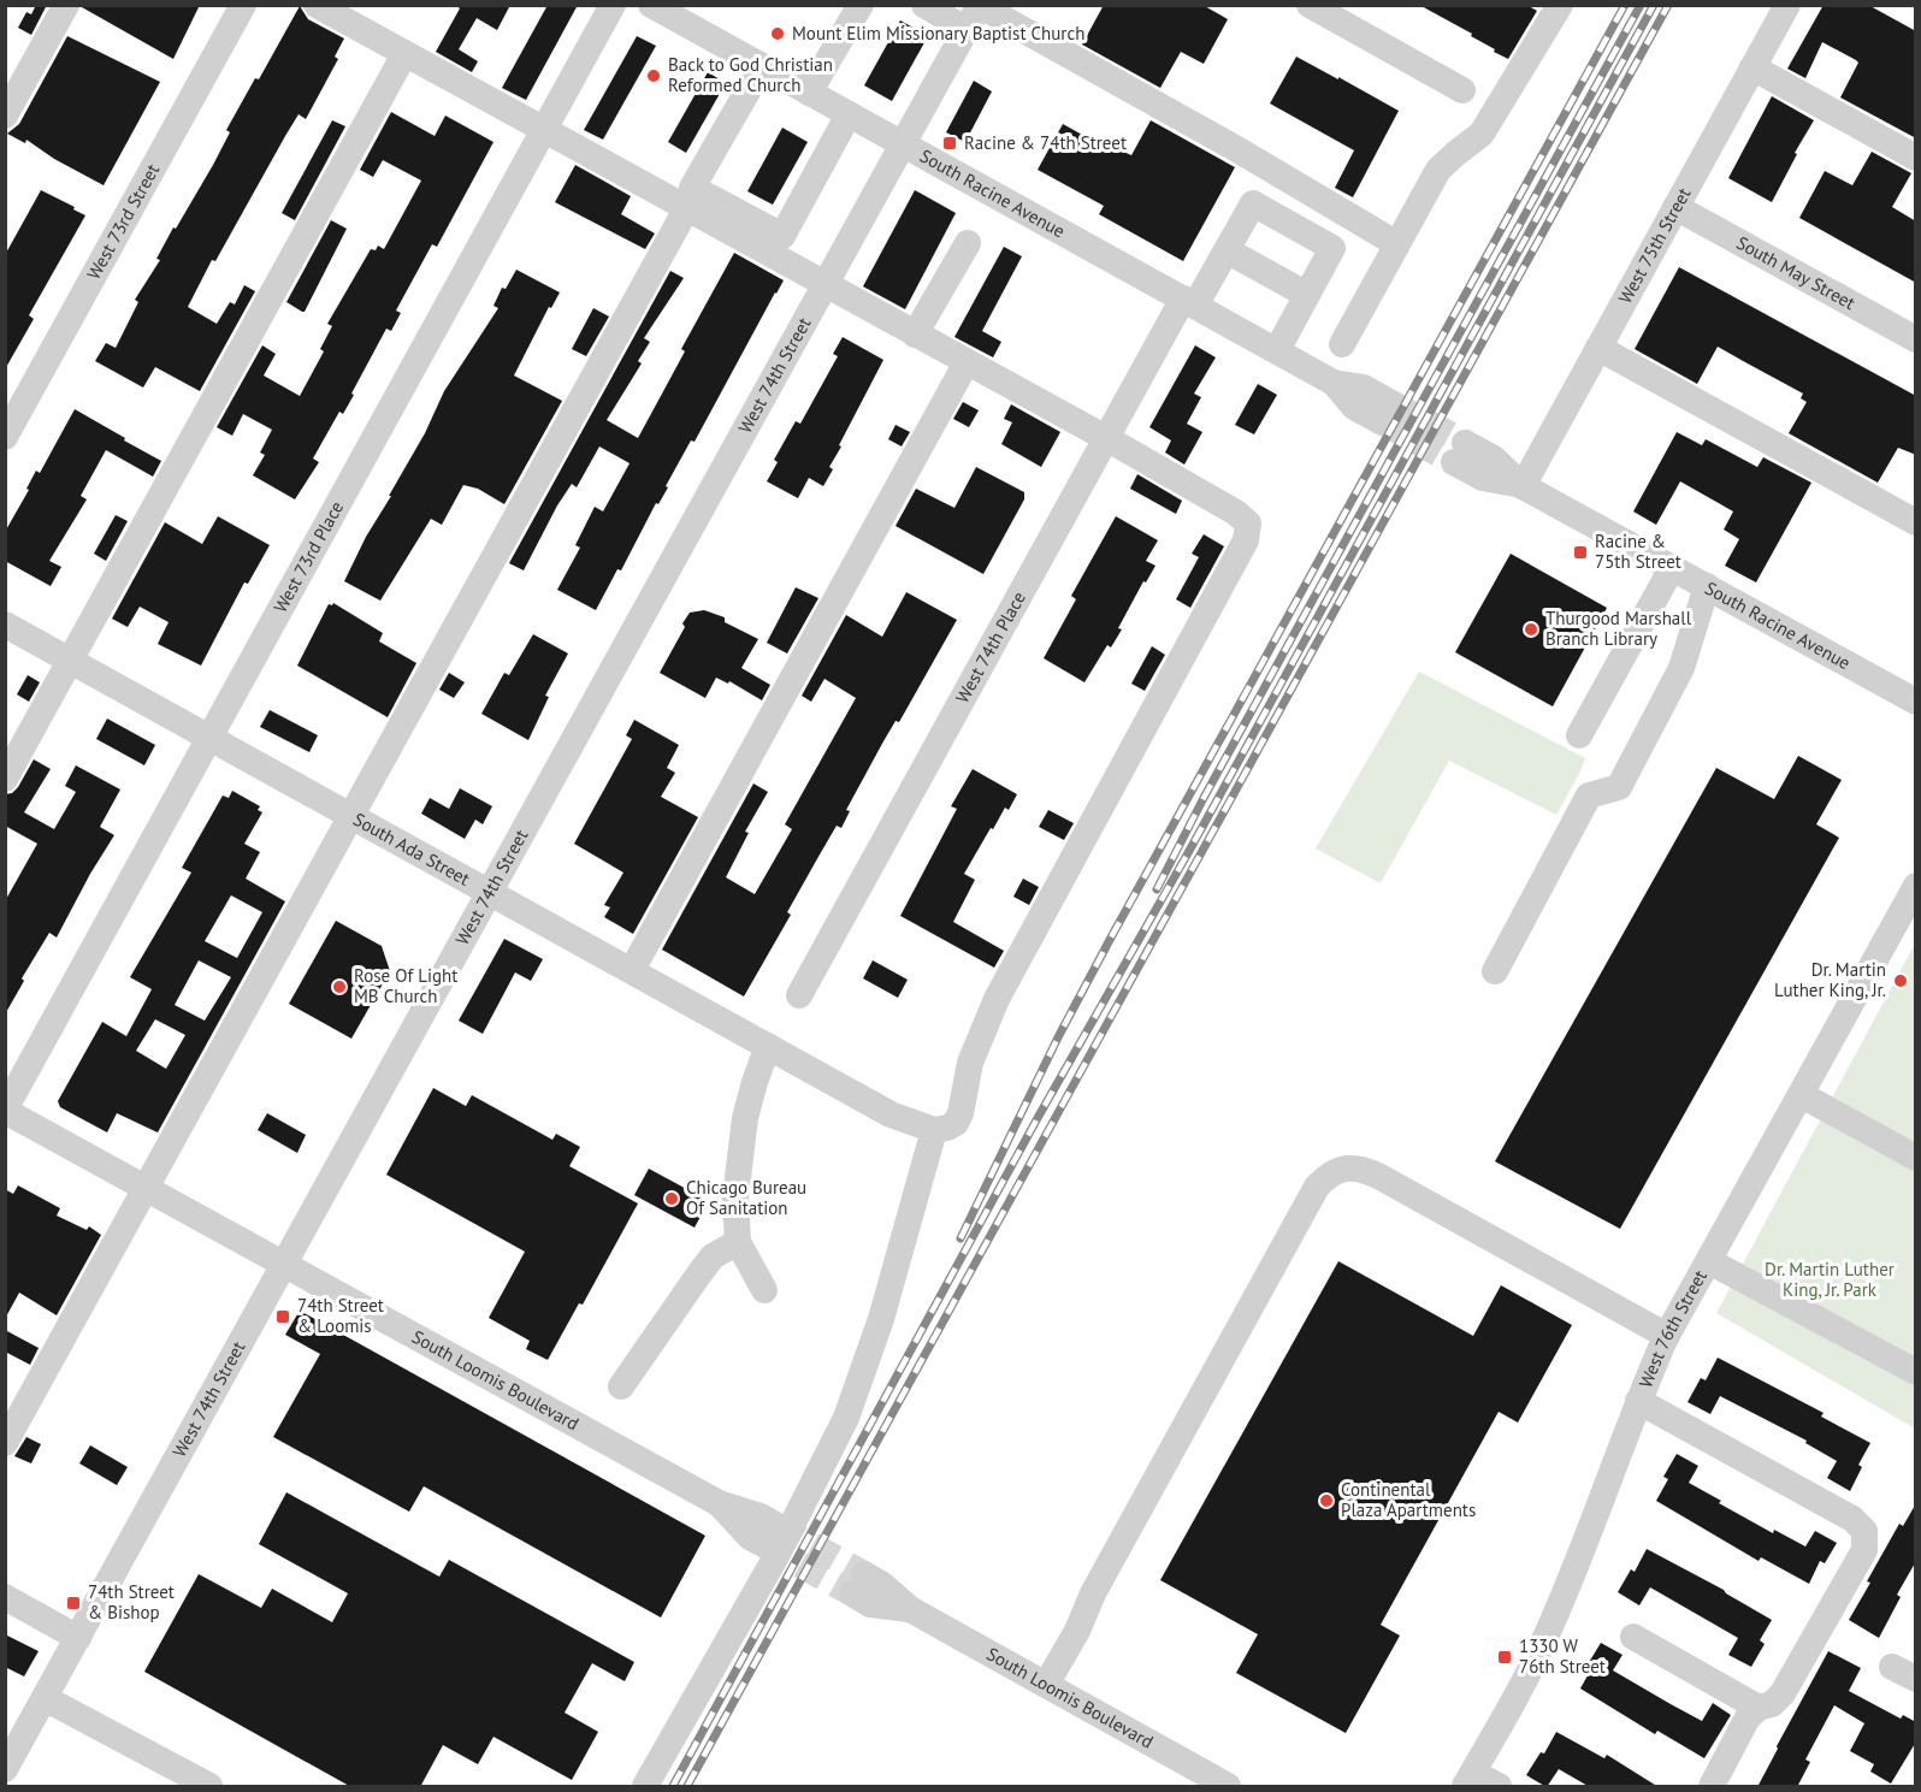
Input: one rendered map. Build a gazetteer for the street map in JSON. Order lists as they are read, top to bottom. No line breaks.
{"streets":{"street":["South Racine Avenue","West 73rd Street","West 75th Street","South May Street","West 74th Street","West 73rd Place","West 74th Place","South Ada Street","West 76th Street","South Loomis Boulevard"]},"crossings":[["South Racine Avenue","West 75th Street"],["South Racine Avenue","West 74th Street"],["South Racine Avenue","West 74th Place"],["West 75th Street","South May Street"],["West 74th Street","South Ada Street"],["West 74th Street","South Loomis Boulevard"],["West 73rd Place","South Ada Street"],["West 73rd Place","South Loomis Boulevard"]],"parks":["Dr. Martin Luther King, Jr. Park"],"places":{"other":["Mount Elim Missionary Baptist Church","Back to God Christian Reformed Church","Thurgood Marshall Branch Library","Dr. Martin Luther King, Jr.","Rose Of Light MB Church","Chicago Bureau Of Sanitation","Continental Plaza Apartments"],"transit":["Racine & 74th Street","Racine & 75th Street","74th Street & Loomis","74th Street & Bishop","1330 W 76th Street"]}}
